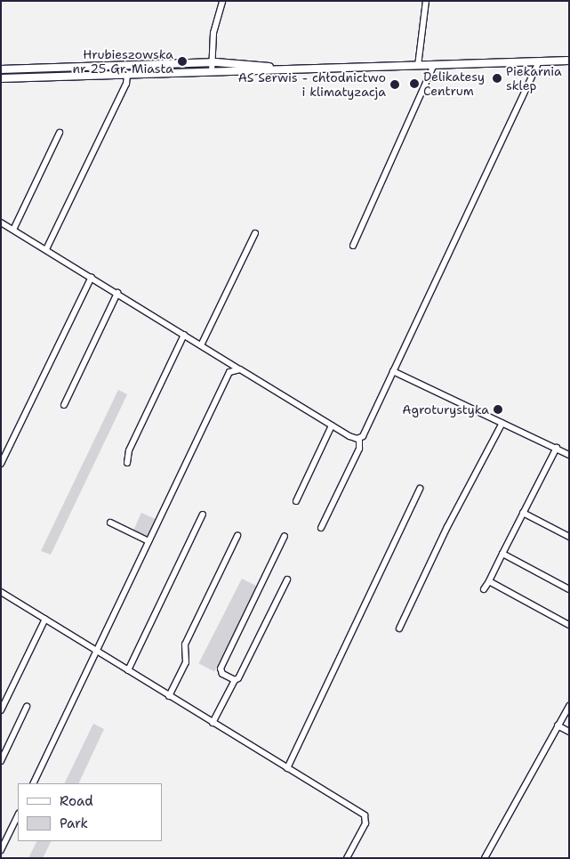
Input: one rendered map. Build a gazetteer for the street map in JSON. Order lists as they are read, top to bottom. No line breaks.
{"places":["Hrubieszowska nr 25 Gr. Miasta","Piekarnia sklep","Delikatesy Centrum","AS Serwis - chłodnictwo i klimatyzacja","Agroturystyka"],"legend":["Road","Park"]}
